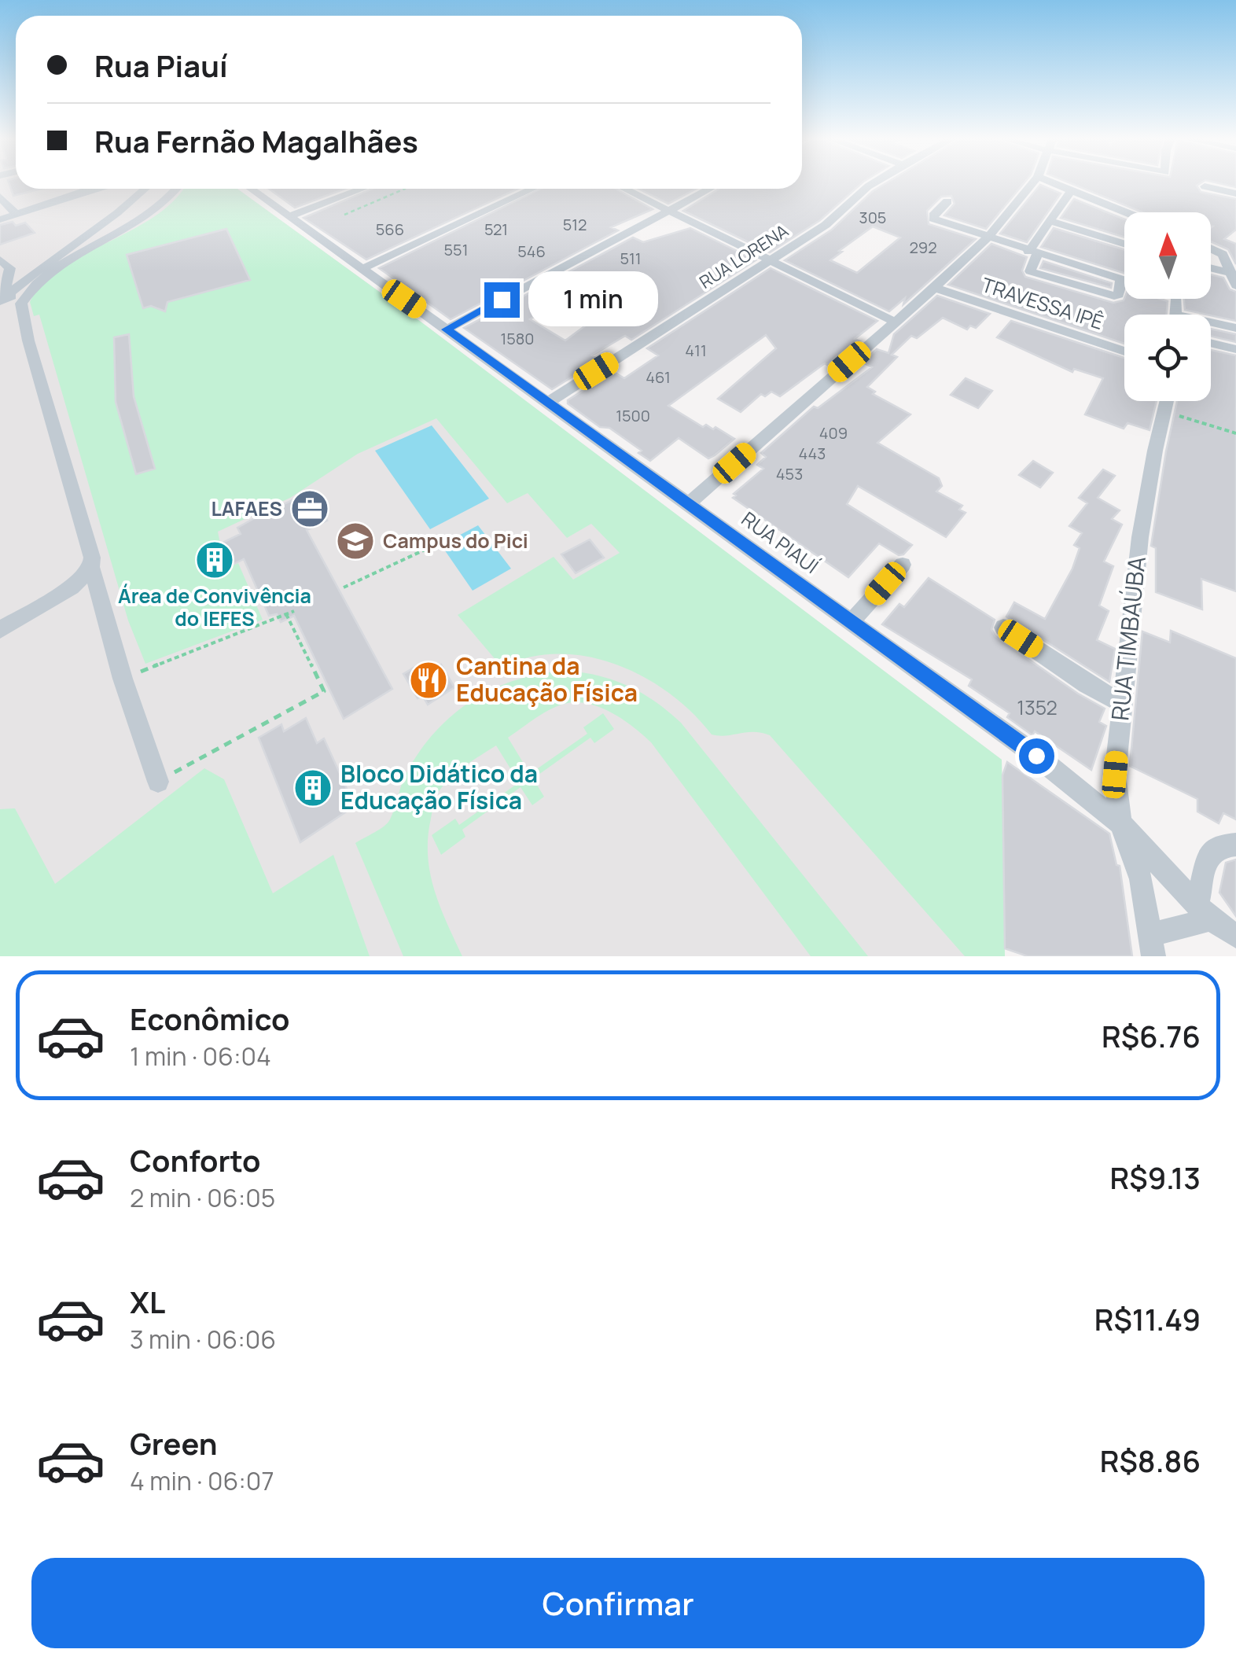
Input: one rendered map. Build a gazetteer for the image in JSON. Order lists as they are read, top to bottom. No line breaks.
{"streets":{"street":["RUA LORENA","TRAVESSA IPÊ","RUA PIAUÍ","RUA TIMBAÚBA"]},"crossings":[["RUA LORENA","RUA PIAUÍ"],["RUA PIAUÍ","RUA TIMBAÚBA"]],"places":{"office":["LAFAES"],"school or university":["Campus do Pici"],"building":["Área de Convivência do IEFES","Bloco Didático da Educação Física"],"restaurant":["Cantina da Educação Física"]},"house_numbers":["305","512","566","521","292","551","546","511","1580","411","461","1500","409","443","453","1352"],"north":"top","page":{"banner":["Rua Piauí","Rua Fernão Magalhães"],"bubble":"1 min","list":[{"name":"Econômico","note":"1 min · 06:04","value":"R$6.76"},{"name":"Conforto","note":"2 min · 06:05","value":"R$9.13"},{"name":"XL","note":"3 min · 06:06","value":"R$11.49"},{"name":"Green","note":"4 min · 06:07","value":"R$8.86"}],"buttons":"Confirmar"}}
